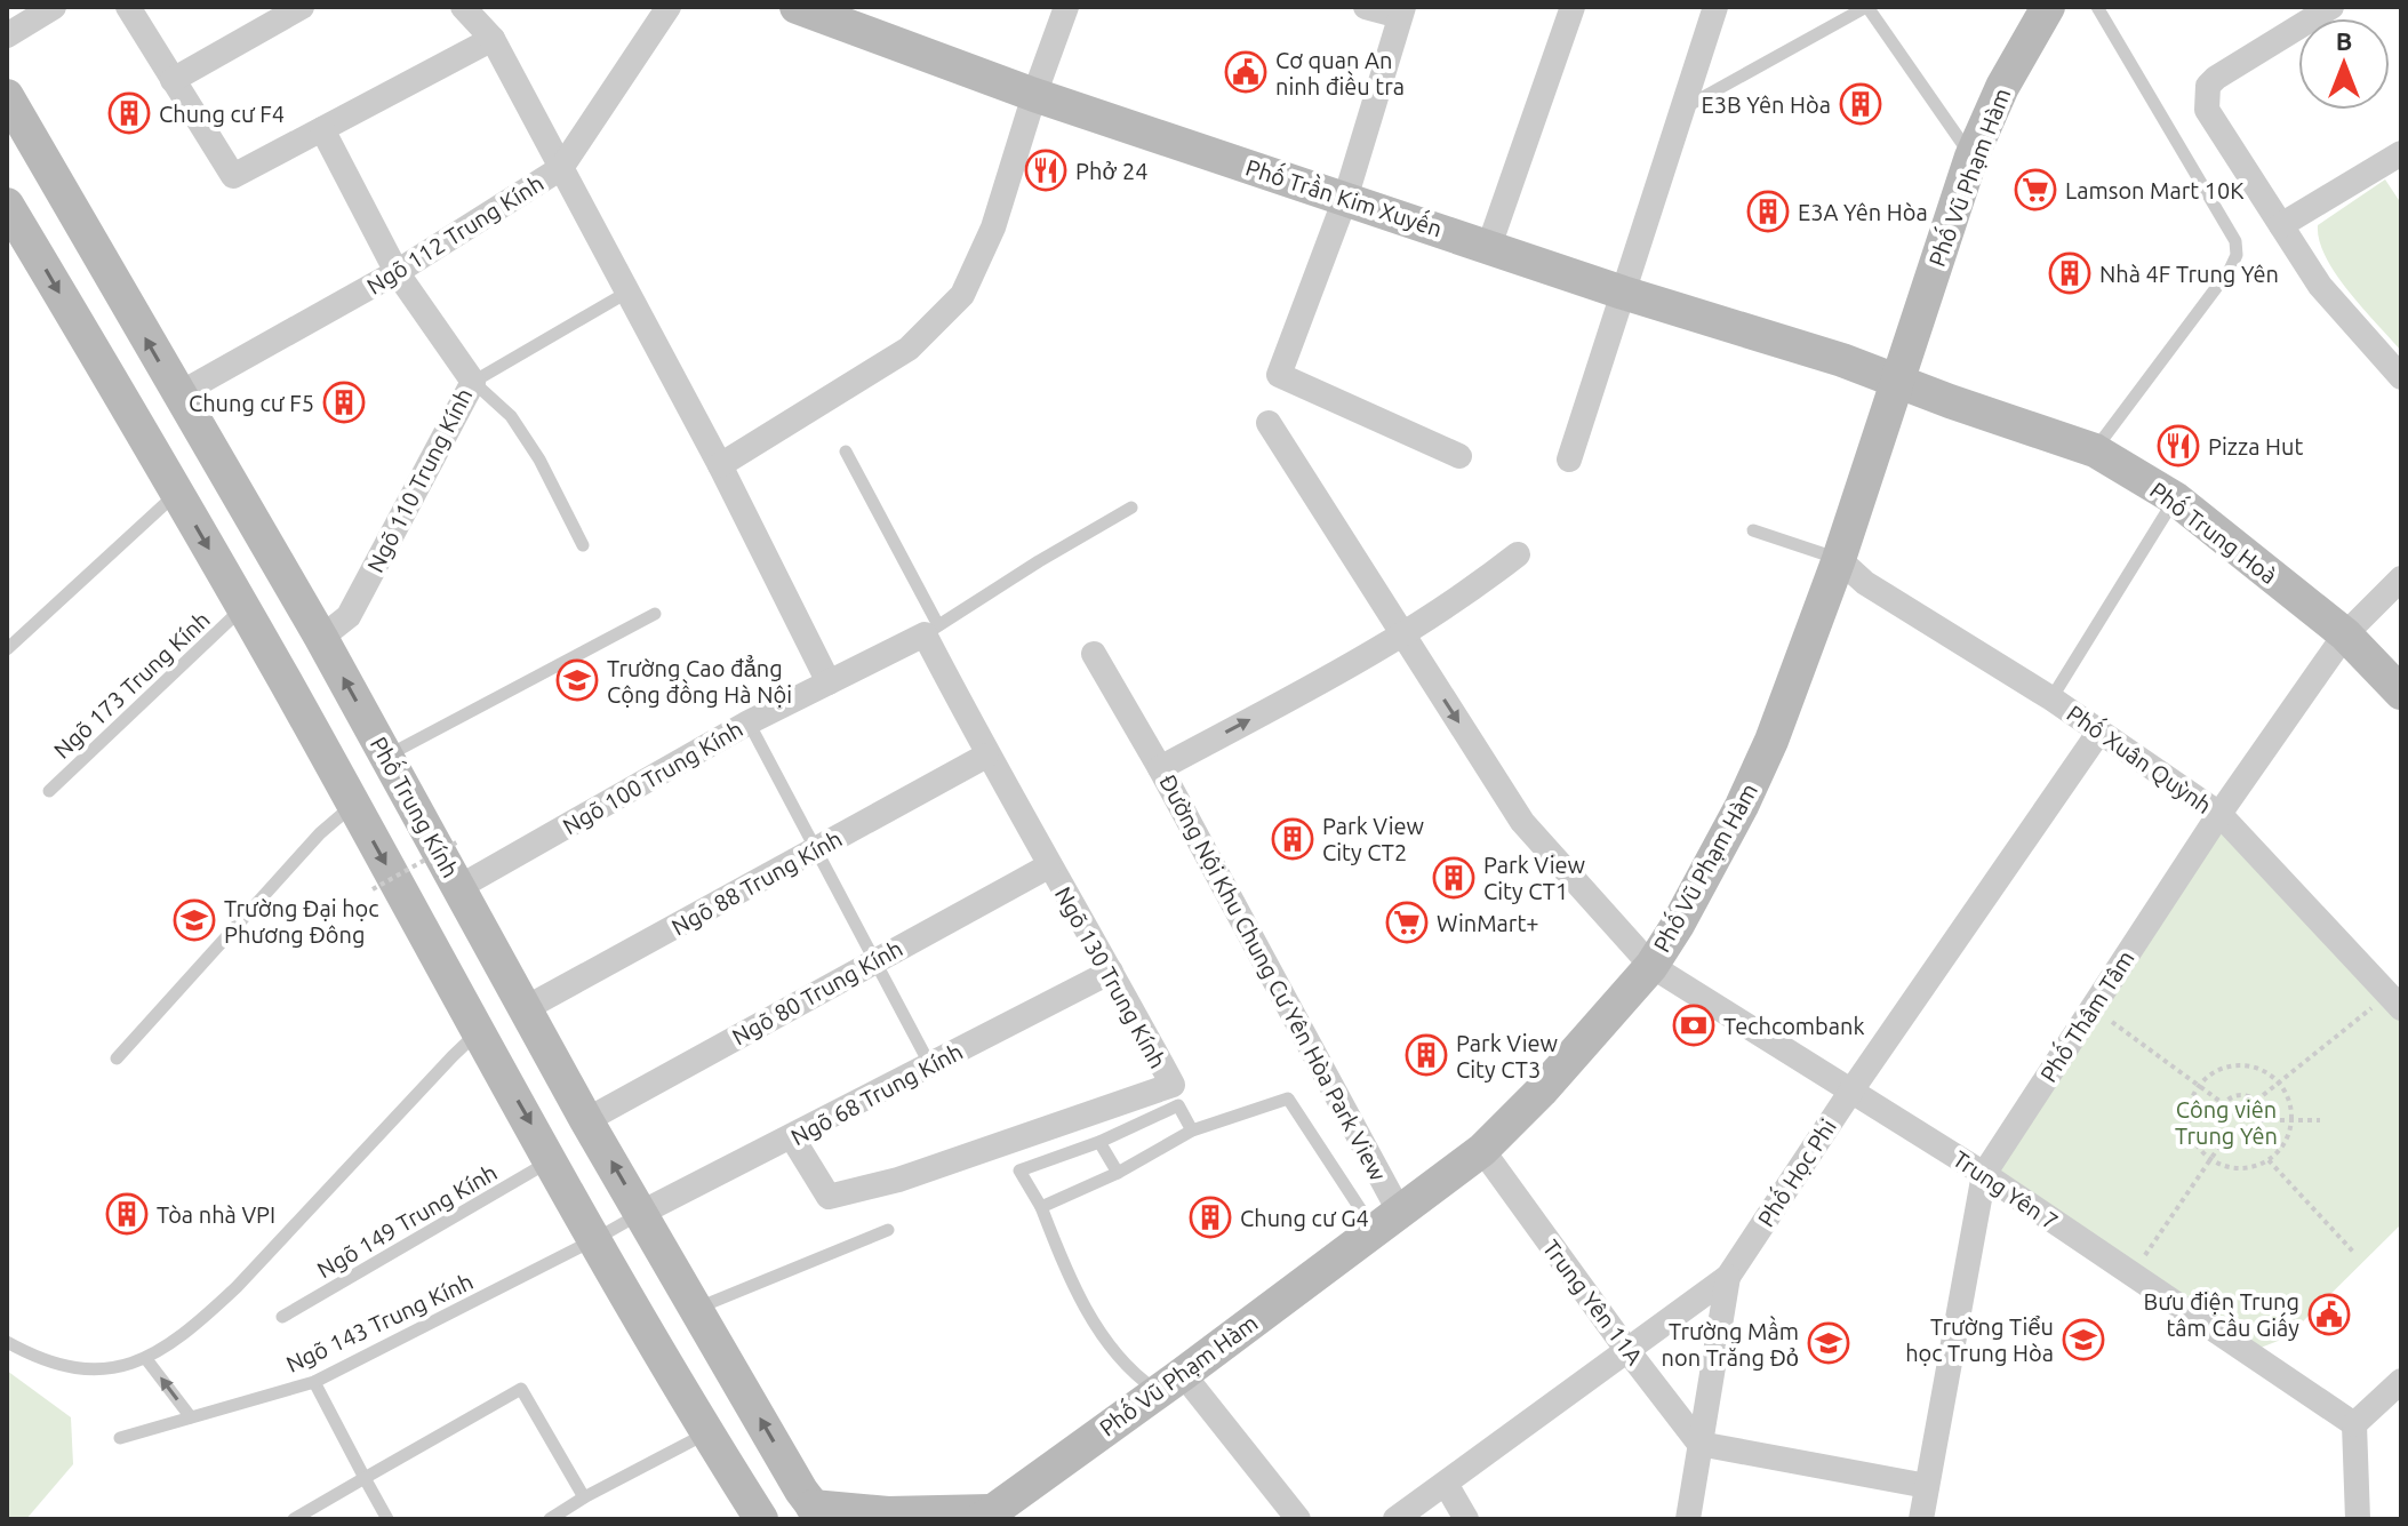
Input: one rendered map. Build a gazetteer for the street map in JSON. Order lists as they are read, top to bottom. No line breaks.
{"streets":{"street":["Phố Vũ Phạm Hàm","Phố Trần Kim Xuyến","Ngõ 112 Trung Kính","Ngõ 110 Trung Kính","Phố Trung Hoà","Phố Xuân Quỳnh","Ngõ 100 Trung Kính","Phố Trung Kính","Ngõ 88 Trung Kính","Ngõ 130 Trung Kính","Đường Nội Khu Chung Cư Yên Hòa Park View","Ngõ 80 Trung Kính","Phố Thâm Tâm","Ngõ 68 Trung Kính","Phố Học Phi","Trung Yên 7","Trung Yên 11A"],"lane":["Ngõ 173 Trung Kính","Ngõ 149 Trung Kính","Ngõ 143 Trung Kính"]},"crossings":[["Phố Vũ Phạm Hàm","Phố Trần Kim Xuyến"],["Phố Vũ Phạm Hàm","Phố Trung Hoà"],["Phố Vũ Phạm Hàm","Phố Xuân Quỳnh"],["Phố Vũ Phạm Hàm","Đường Nội Khu Chung Cư Yên Hòa Park View"],["Phố Vũ Phạm Hàm","Trung Yên 7"],["Phố Vũ Phạm Hàm","Trung Yên 11A"],["Phố Trần Kim Xuyến","Phố Trung Hoà"],["Ngõ 112 Trung Kính","Ngõ 110 Trung Kính"],["Ngõ 112 Trung Kính","Phố Trung Kính"],["Ngõ 110 Trung Kính","Phố Trung Kính"],["Phố Trung Hoà","Phố Thâm Tâm"],["Phố Xuân Quỳnh","Phố Thâm Tâm"],["Phố Xuân Quỳnh","Phố Học Phi"],["Ngõ 100 Trung Kính","Phố Trung Kính"],["Ngõ 100 Trung Kính","Ngõ 130 Trung Kính"],["Phố Trung Kính","Ngõ 88 Trung Kính"],["Phố Trung Kính","Ngõ 80 Trung Kính"],["Phố Trung Kính","Ngõ 68 Trung Kính"],["Phố Trung Kính","Ngõ 143 Trung Kính"],["Ngõ 88 Trung Kính","Ngõ 130 Trung Kính"],["Ngõ 130 Trung Kính","Ngõ 80 Trung Kính"],["Ngõ 130 Trung Kính","Ngõ 68 Trung Kính"],["Phố Thâm Tâm","Trung Yên 7"],["Ngõ 68 Trung Kính","Ngõ 143 Trung Kính"],["Phố Học Phi","Trung Yên 7"],["Phố Học Phi","Trung Yên 11A"]],"parks":["Công viên Trung Yên"],"places":{"public building":["Cơ quan An ninh điều tra","Bưu điện Trung tâm Cầu Giấy"],"building":["E3B Yên Hòa","Chung cư F4","E3A Yên Hòa","Nhà 4F Trung Yên","Chung cư F5","Park View City CT2","Park View City CT1","Park View City CT3","Tòa nhà VPI","Chung cư G4"],"restaurant":["Phở 24","Pizza Hut"],"supermarket":["Lamson Mart 10K","WinMart+"],"school or university":["Trường Cao đẳng Cộng đồng Hà Nội","Trường Đại học Phương Đông","Trường Tiểu học Trung Hòa","Trường Mầm non Trăng Đỏ"],"bank":["Techcombank"]},"north":"top"}
